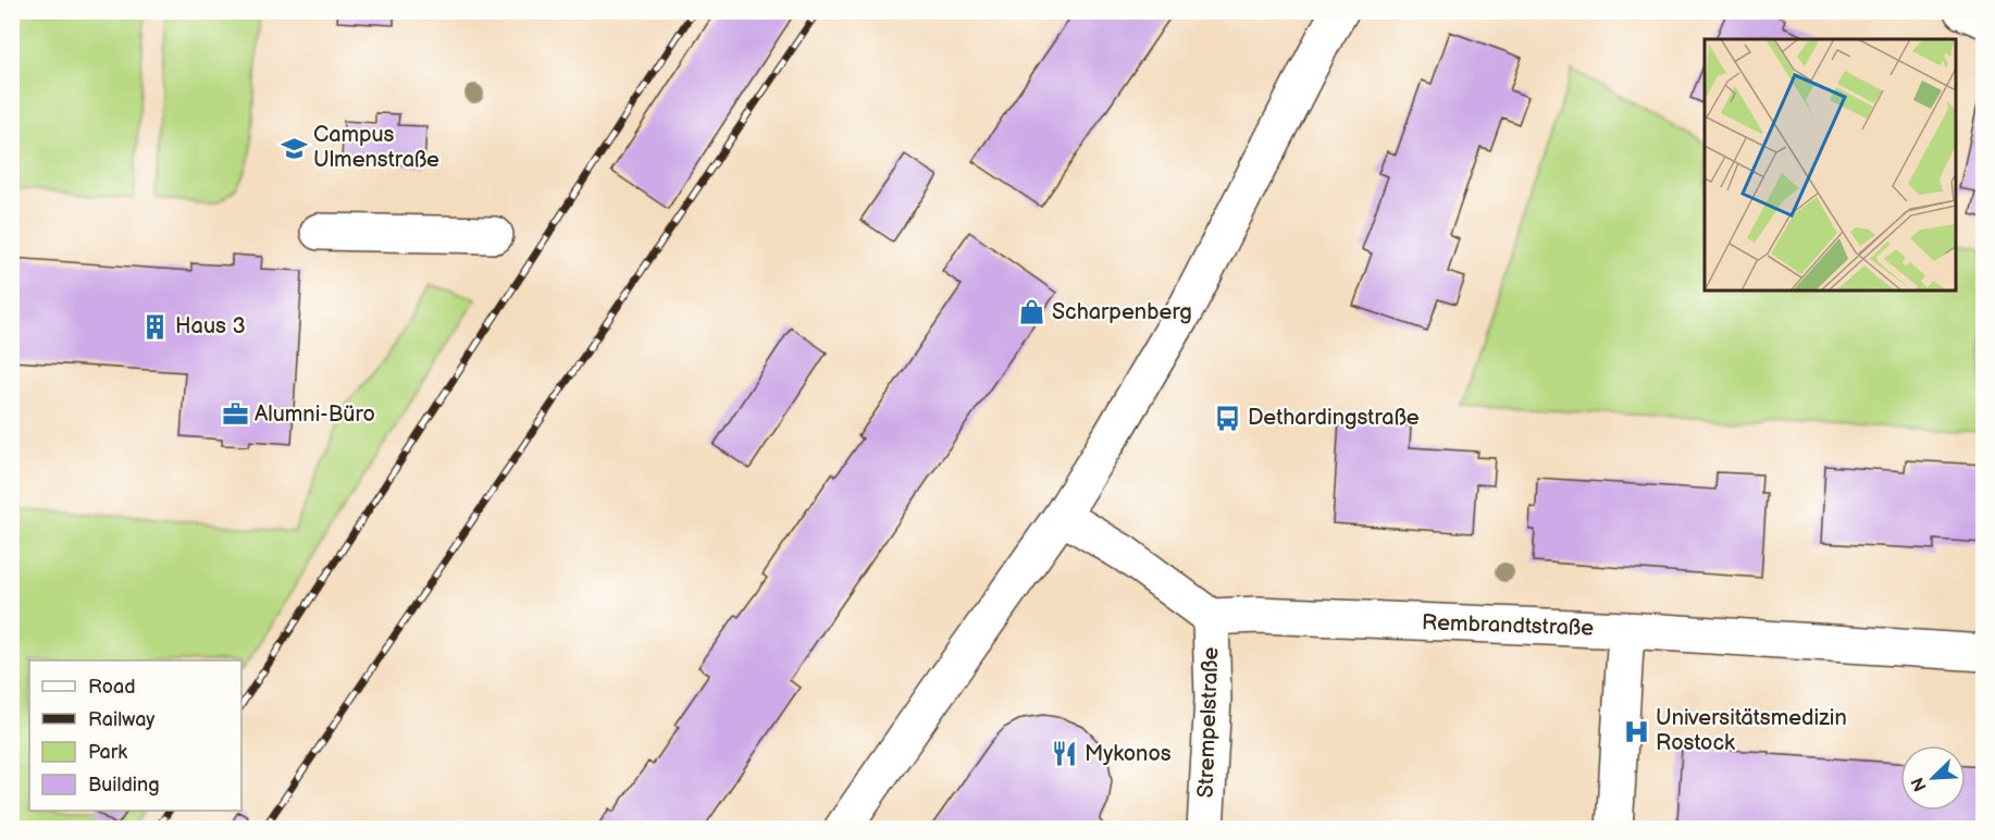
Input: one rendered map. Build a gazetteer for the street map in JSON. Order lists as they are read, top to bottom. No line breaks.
{"streets":{"street":["Rembrandtstraße","Strempelstraße"]},"crossings":[["Rembrandtstraße","Strempelstraße"]],"places":{"school or university":["Campus Ulmenstraße"],"shop":["Scharpenberg"],"building":["Haus 3"],"office":["Alumni-Büro"],"bus stop":["Dethardingstraße"],"hospital":["Universitätsmedizin Rostock"],"restaurant":["Mykonos"]},"legend":["Road","Railway","Park","Building"],"north":"bottom left"}
